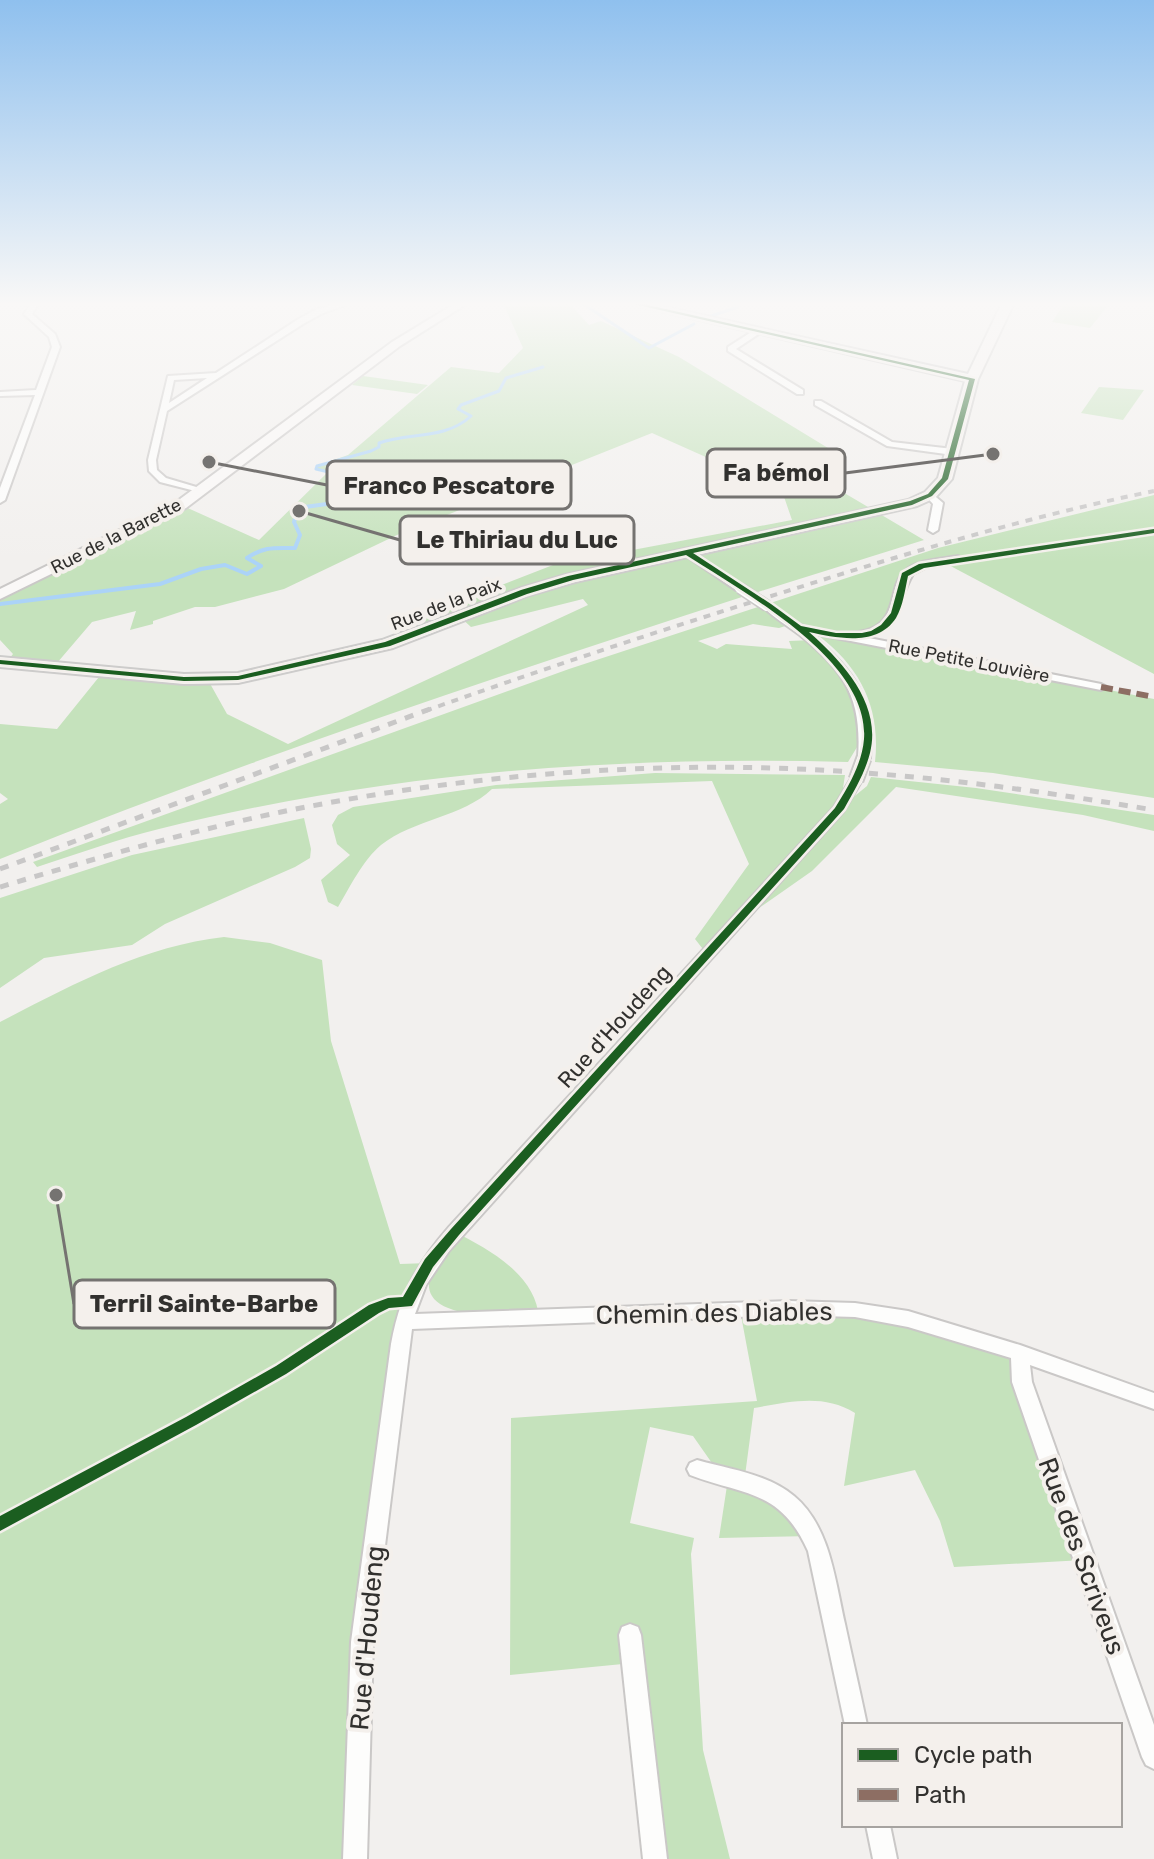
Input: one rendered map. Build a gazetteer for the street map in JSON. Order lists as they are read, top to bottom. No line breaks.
{"streets":{"main road":["Rue de la Paix"],"street":["Rue de la Barette","Rue Petite Louvière","Rue d'Houdeng","Chemin des Diables","Rue des Scriveus"]},"crossings":[["Rue de la Paix","Rue d'Houdeng"],["Rue Petite Louvière","Rue d'Houdeng"],["Rue d'Houdeng","Chemin des Diables"],["Chemin des Diables","Rue des Scriveus"]],"places":["Fa bémol","Franco Pescatore","Le Thiriau du Luc","Terril Sainte-Barbe"],"legend":["Cycle path","Path"]}
